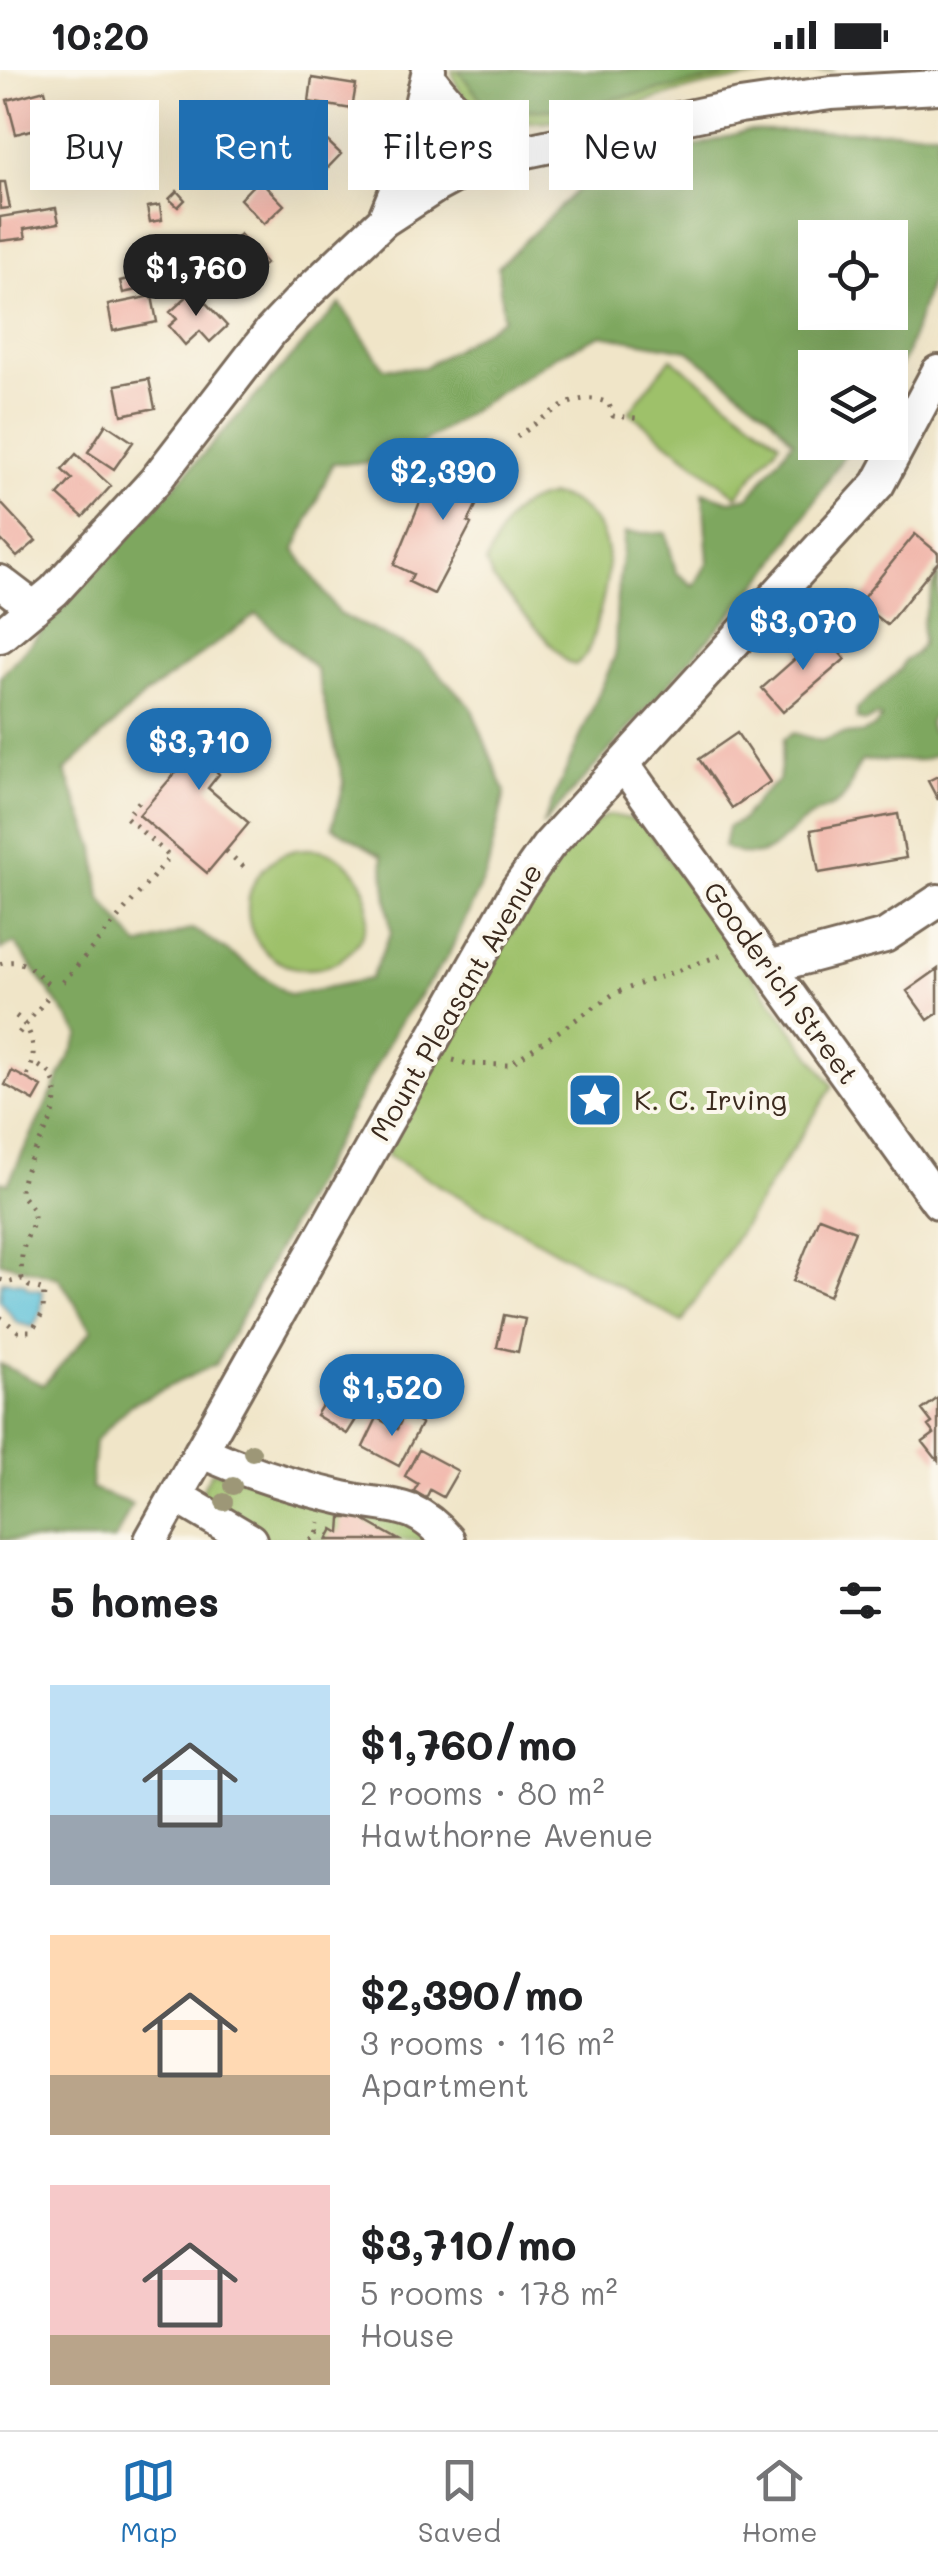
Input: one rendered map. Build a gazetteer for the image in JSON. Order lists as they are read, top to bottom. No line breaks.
{"streets":{"street":["Gooderich Street","Mount Pleasant Avenue"]},"crossings":[["Gooderich Street","Mount Pleasant Avenue"]],"places":{"place":["K. C. Irving"]},"page":{"status":"10:20","chip":["Buy","Rent","Filters","New"],"price":["$1,760","$2,390","$3,070","$3,710","$1,520"],"heading":"5 homes","list":[{"name":"$1,760/mo","note":"2 rooms · 80 m² · Hawthorne Avenue"},{"name":"$2,390/mo","note":"3 rooms · 116 m² · Apartment"},{"name":"$3,710/mo","note":"5 rooms · 178 m² · House"}],"tabs":["Map","Saved","Home"]}}
